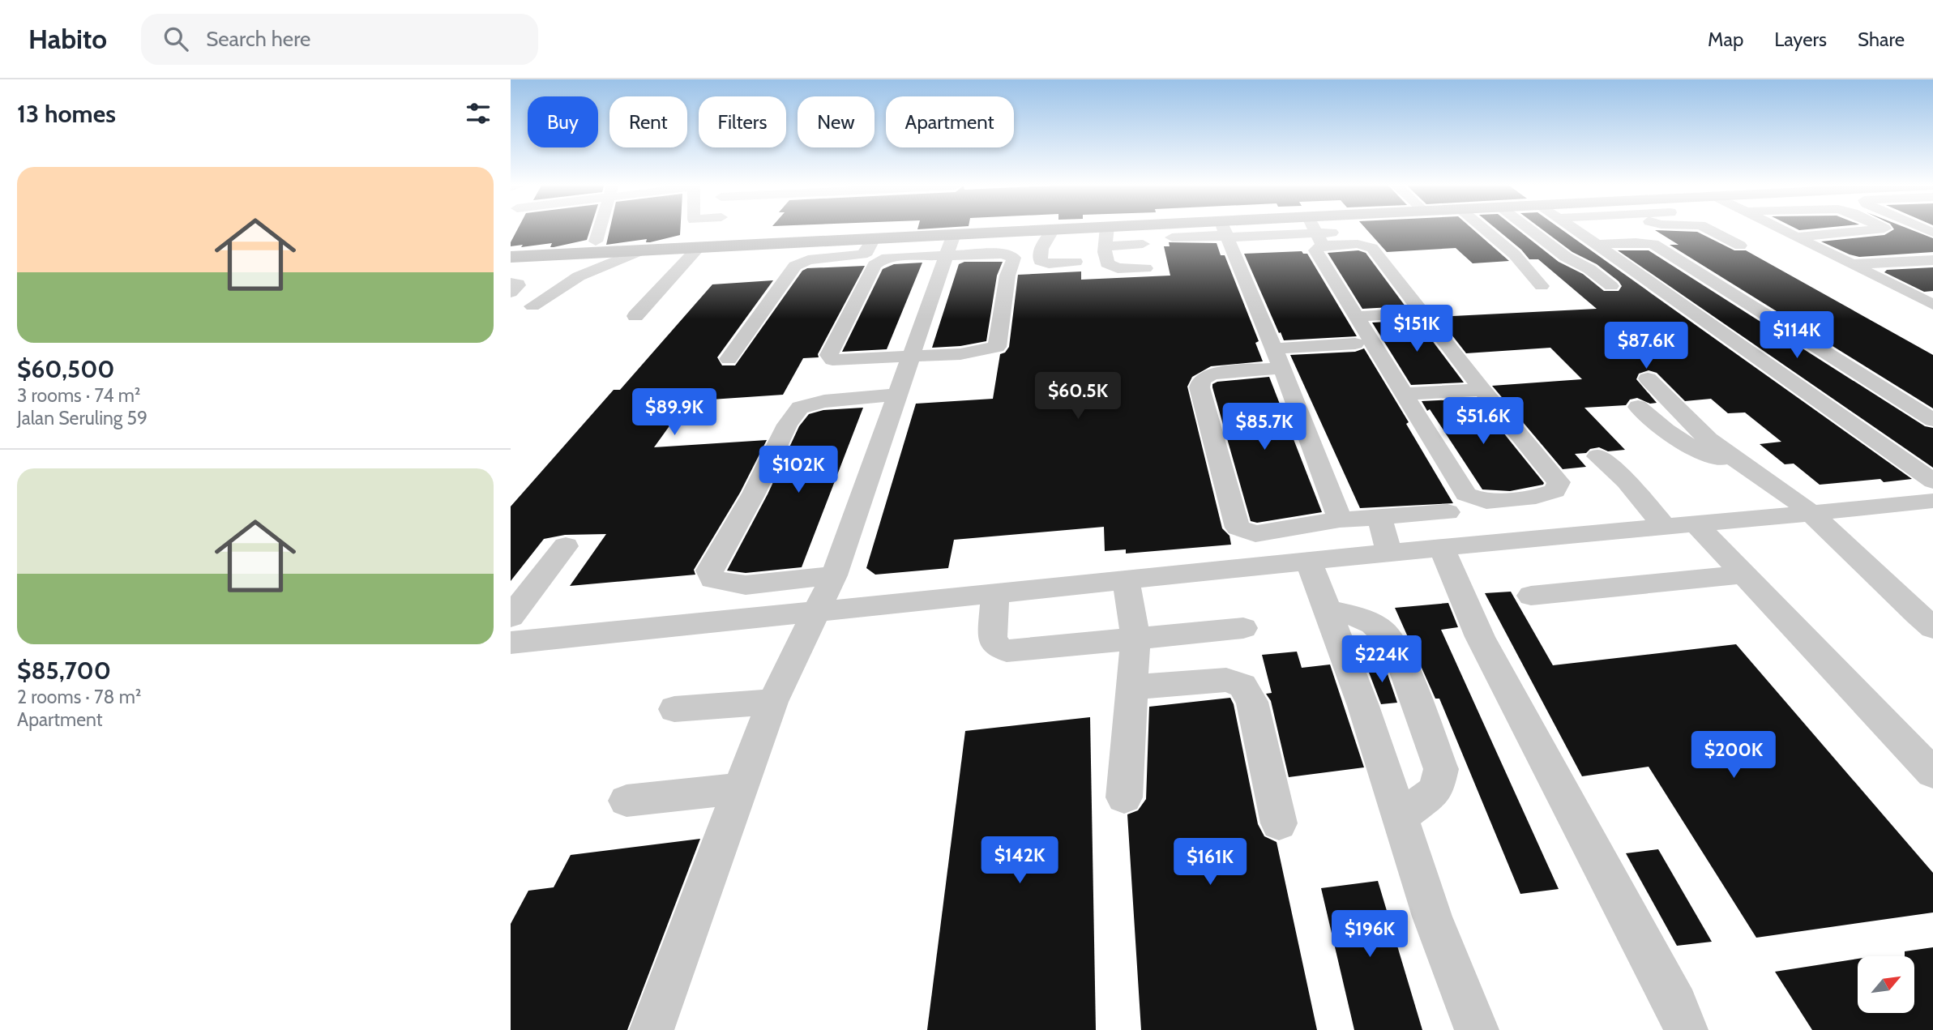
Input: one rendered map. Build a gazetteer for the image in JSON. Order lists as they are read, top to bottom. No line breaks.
{"north":"top right","page":{"header":"Habito","search":"Search here","nav":["Map","Layers","Share"],"heading":"13 homes","chip":["Buy","Rent","Filters","New","Apartment"],"list":[{"name":"$60,500","note":"3 rooms · 74 m² · Jalan Seruling 59"},{"name":"$85,700","note":"2 rooms · 78 m² · Apartment"}],"price":["$151K","$114K","$87.6K","$60.5K","$89.9K","$51.6K","$85.7K","$102K","$224K","$200K","$142K","$161K","$196K"]}}
